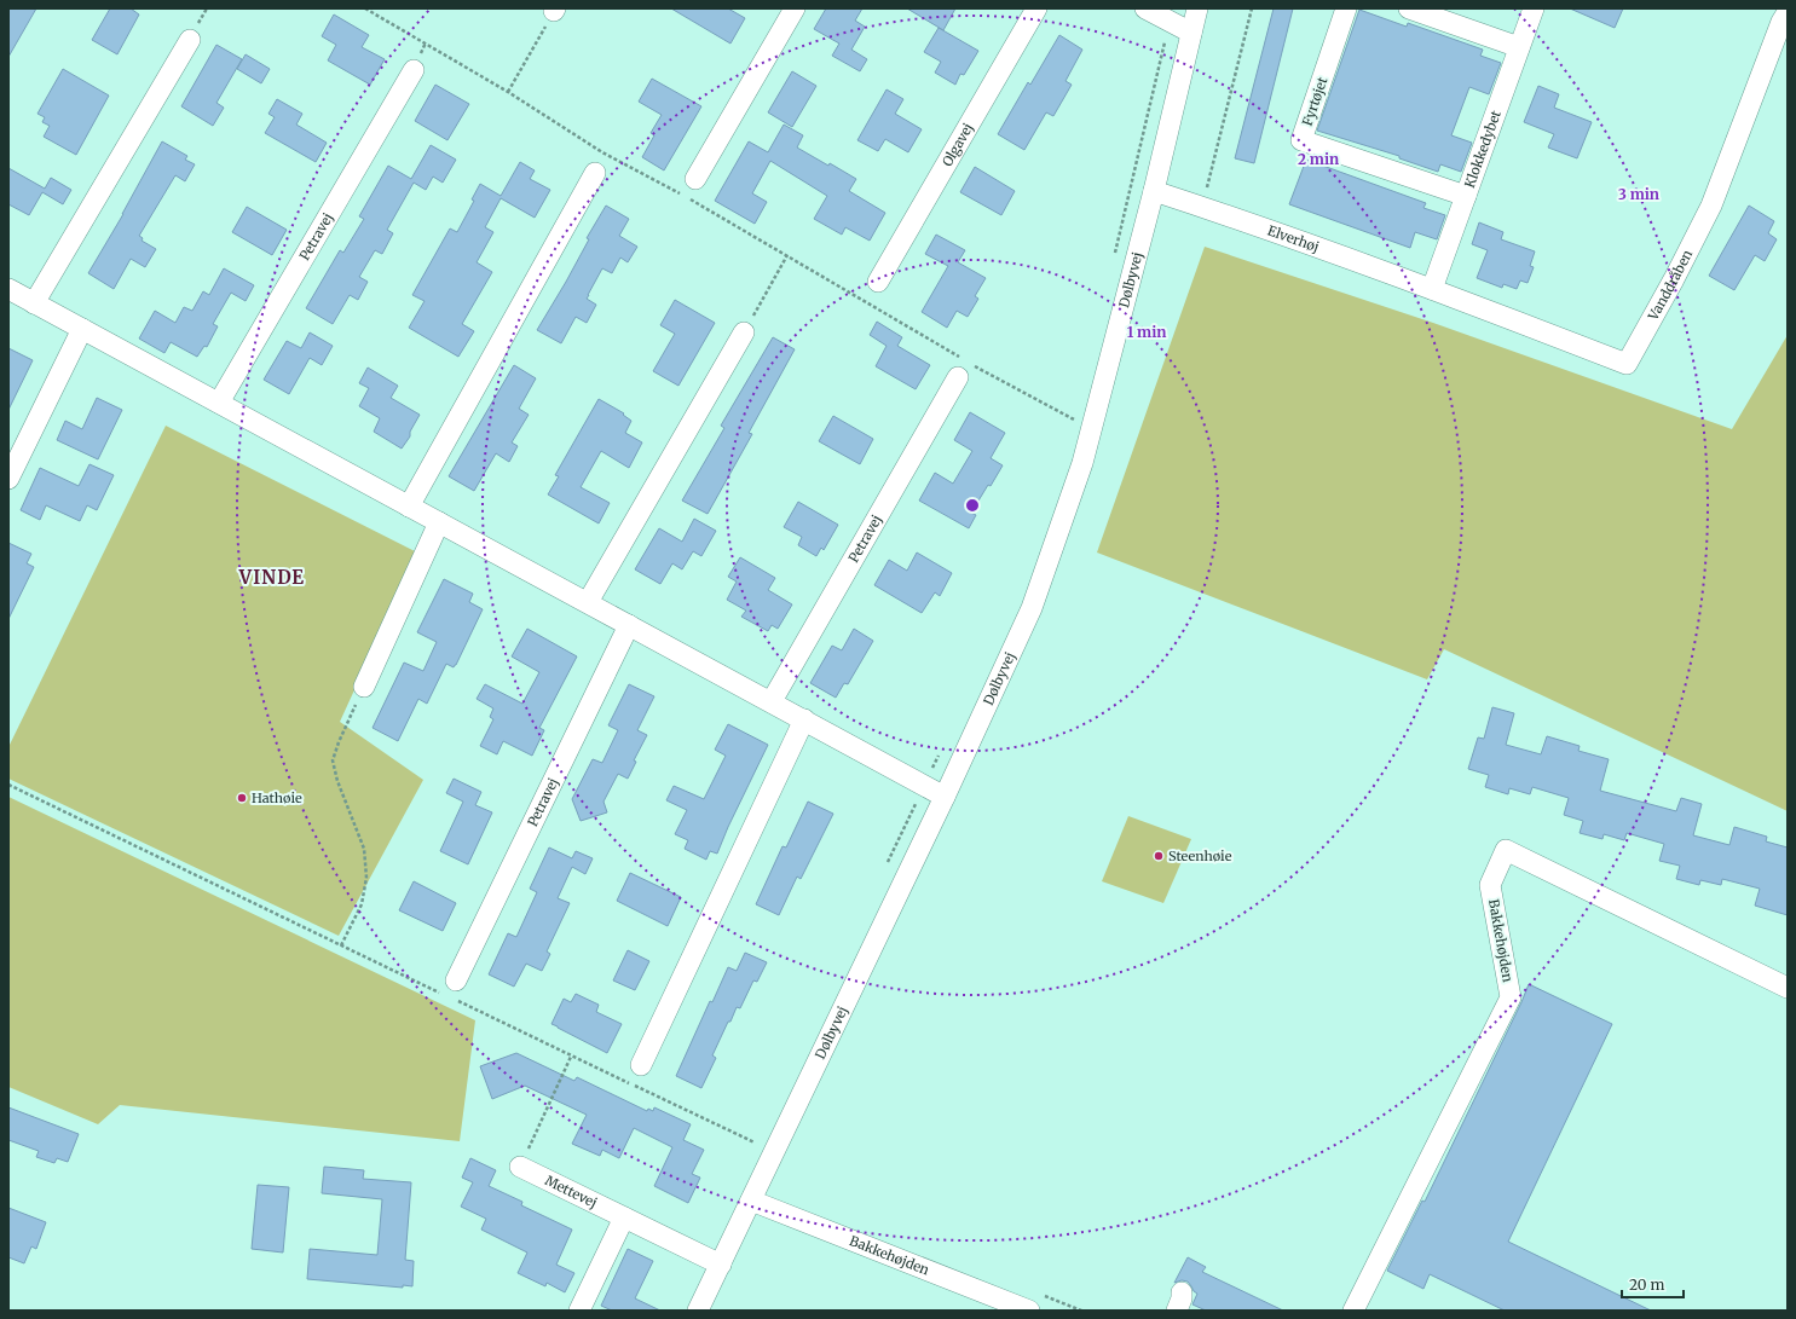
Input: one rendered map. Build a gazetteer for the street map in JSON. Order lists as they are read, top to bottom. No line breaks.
{"streets":{"street":["Fyrtøjet","Olgavej","Klokkedybet","Petravej","Elverhøj","Dølbyvej","Vanddråben","Bakkehøjden","Mettevej"]},"crossings":[["Fyrtøjet","Klokkedybet"],["Klokkedybet","Elverhøj"],["Klokkedybet","Vanddråben"],["Elverhøj","Dølbyvej"],["Elverhøj","Vanddråben"],["Dølbyvej","Bakkehøjden"],["Dølbyvej","Mettevej"]],"districts":["VINDE"],"places":["Hathøie","Steenhøie"],"scale_bar":"20 m","rings":["2 min","3 min","1 min"]}
